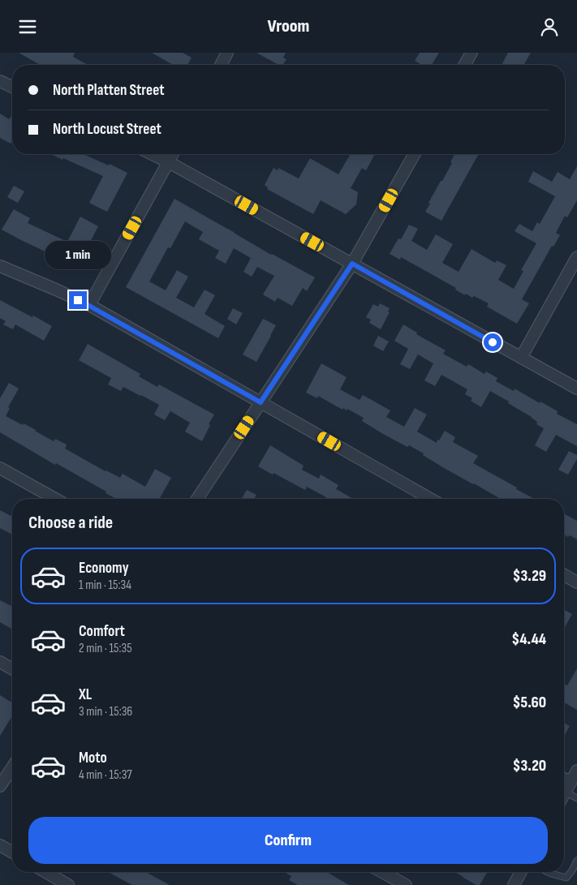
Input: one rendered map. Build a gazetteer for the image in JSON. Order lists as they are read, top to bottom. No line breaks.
{"page":{"header":"Vroom","banner":["North Platten Street","North Locust Street"],"bubble":"1 min","heading":"Choose a ride","list":[{"name":"Economy","note":"1 min · 15:34","value":"$3.29"},{"name":"Comfort","note":"2 min · 15:35","value":"$4.44"},{"name":"XL","note":"3 min · 15:36","value":"$5.60"},{"name":"Moto","note":"4 min · 15:37","value":"$3.20"}],"buttons":"Confirm"}}
